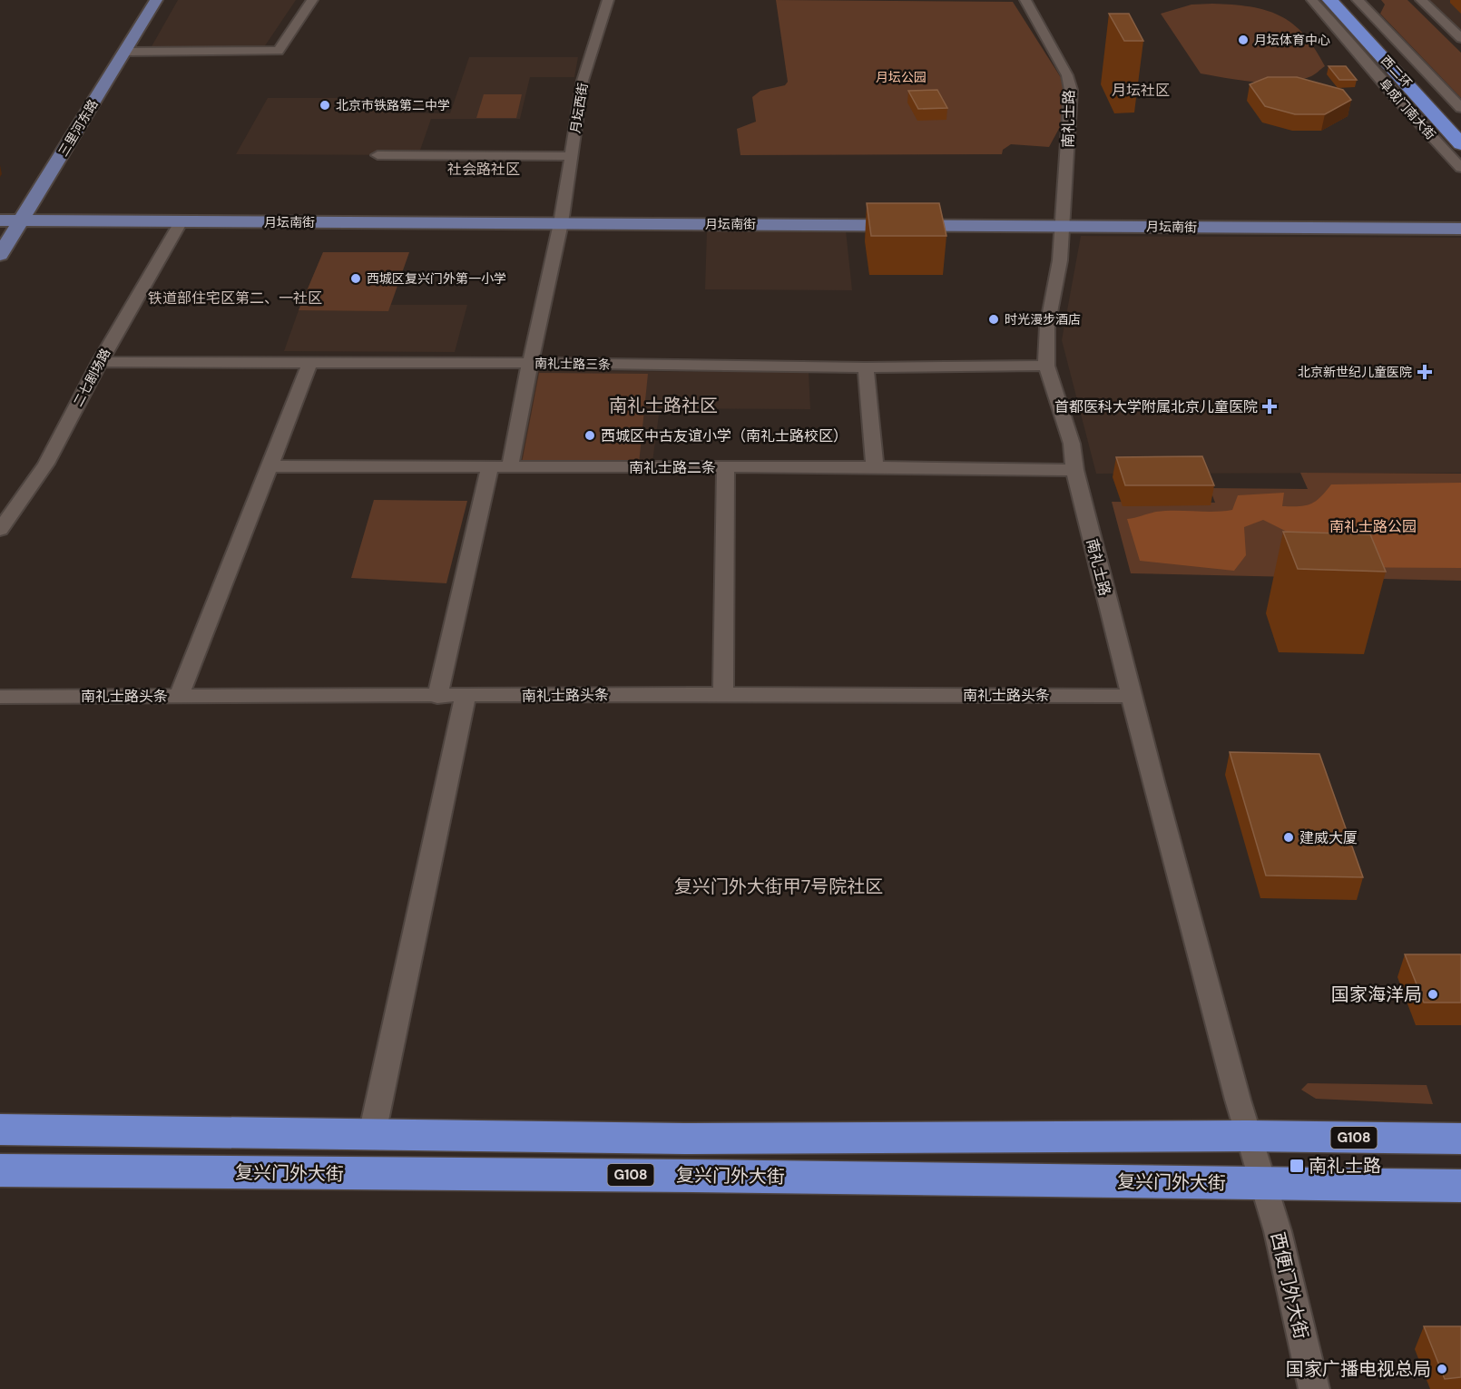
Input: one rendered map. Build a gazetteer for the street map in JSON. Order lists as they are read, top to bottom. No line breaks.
{"streets":{"highway":["西二环","G108","复兴门外大街"],"main road":["三里河东路","月坛南街"],"street":["月坛西街","阜成门南大街","南礼士路","南礼士路三条","二七剧场路","南礼士路二条","南礼士路头条","西便门外大街"]},"crossings":[["月坛西街","月坛南街"],["月坛西街","南礼士路三条"],["月坛西街","南礼士路二条"],["南礼士路","月坛南街"],["南礼士路","南礼士路三条"],["南礼士路","南礼士路二条"],["南礼士路","南礼士路头条"],["南礼士路","G108"],["南礼士路","西便门外大街"],["三里河东路","月坛南街"],["月坛南街","二七剧场路"],["南礼士路三条","二七剧场路"],["G108","西便门外大街"],["复兴门外大街","西便门外大街"]],"districts":["月坛社区","社会路社区","铁道部住宅区第二、一社区","南礼士路社区","复兴门外大街甲7号院社区"],"parks":["月坛公园","南礼士路公园"],"places":{"other":["月坛体育中心","北京市铁路第二中学","西城区复兴门外第一小学","时光漫步酒店","西城区中古友谊小学（南礼士路校区）","建威大厦","国家海洋局","国家广播电视总局"],"health":["北京新世纪儿童医院","首都医科大学附属北京儿童医院"],"transit":["南礼士路"]}}
